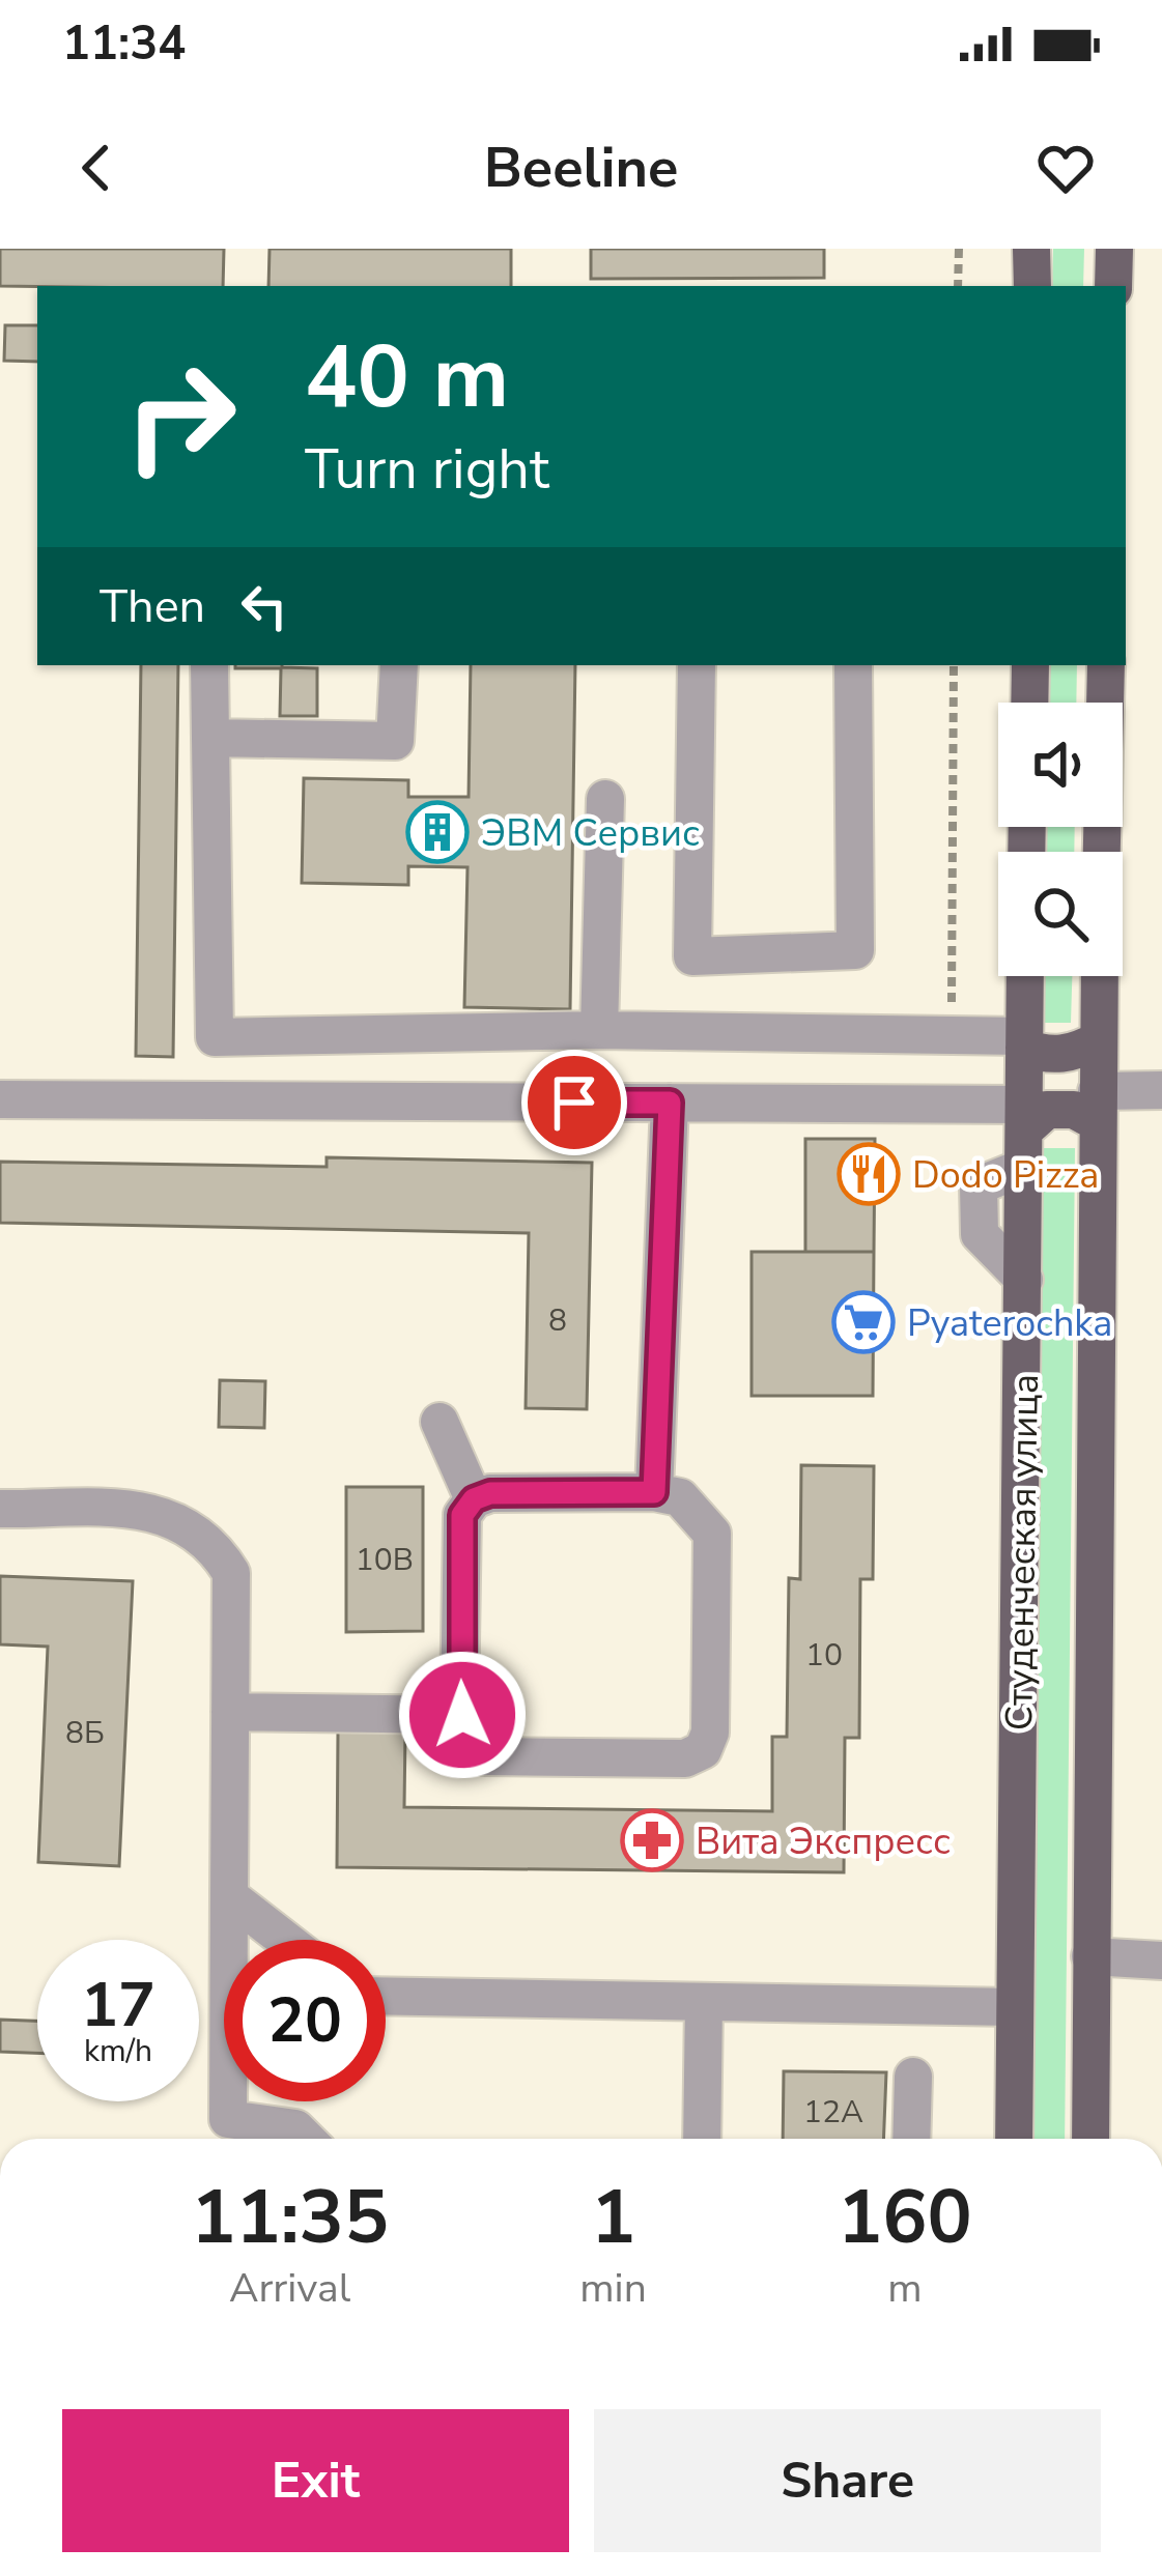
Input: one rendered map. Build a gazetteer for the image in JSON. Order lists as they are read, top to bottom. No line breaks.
{"streets":{"main road":["Студенческая улица"]},"places":{"building":["ЭВМ Сервис"],"restaurant":["Dodo Pizza"],"supermarket":["Pyaterochka"],"pharmacy":["Вита Экспресс"]},"house_numbers":["8","10В","10","8Б","12А"],"page":{"status":"11:34","header":"Beeline","turn":["40 m","Turn right"],"then":"Then","speed":"17 km/h","limit":"20","eta":["11:35","Arrival","1","min","160","m"],"buttons":["Exit","Share"]}}
